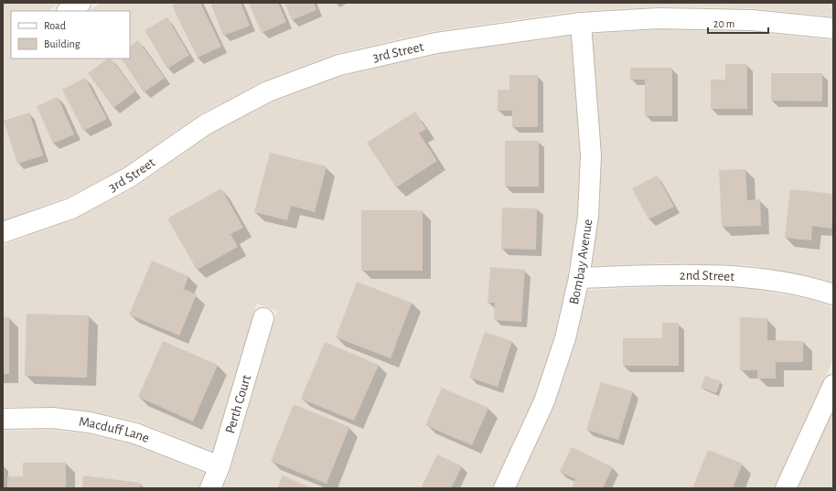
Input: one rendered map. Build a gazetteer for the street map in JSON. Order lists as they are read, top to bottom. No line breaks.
{"streets":{"street":["3rd Street","Bombay Avenue","2nd Street","Perth Court","Macduff Lane"]},"crossings":[["3rd Street","Bombay Avenue"],["Bombay Avenue","2nd Street"],["Perth Court","Macduff Lane"]],"legend":["Road","Building"],"scale_bar":"20 m"}
